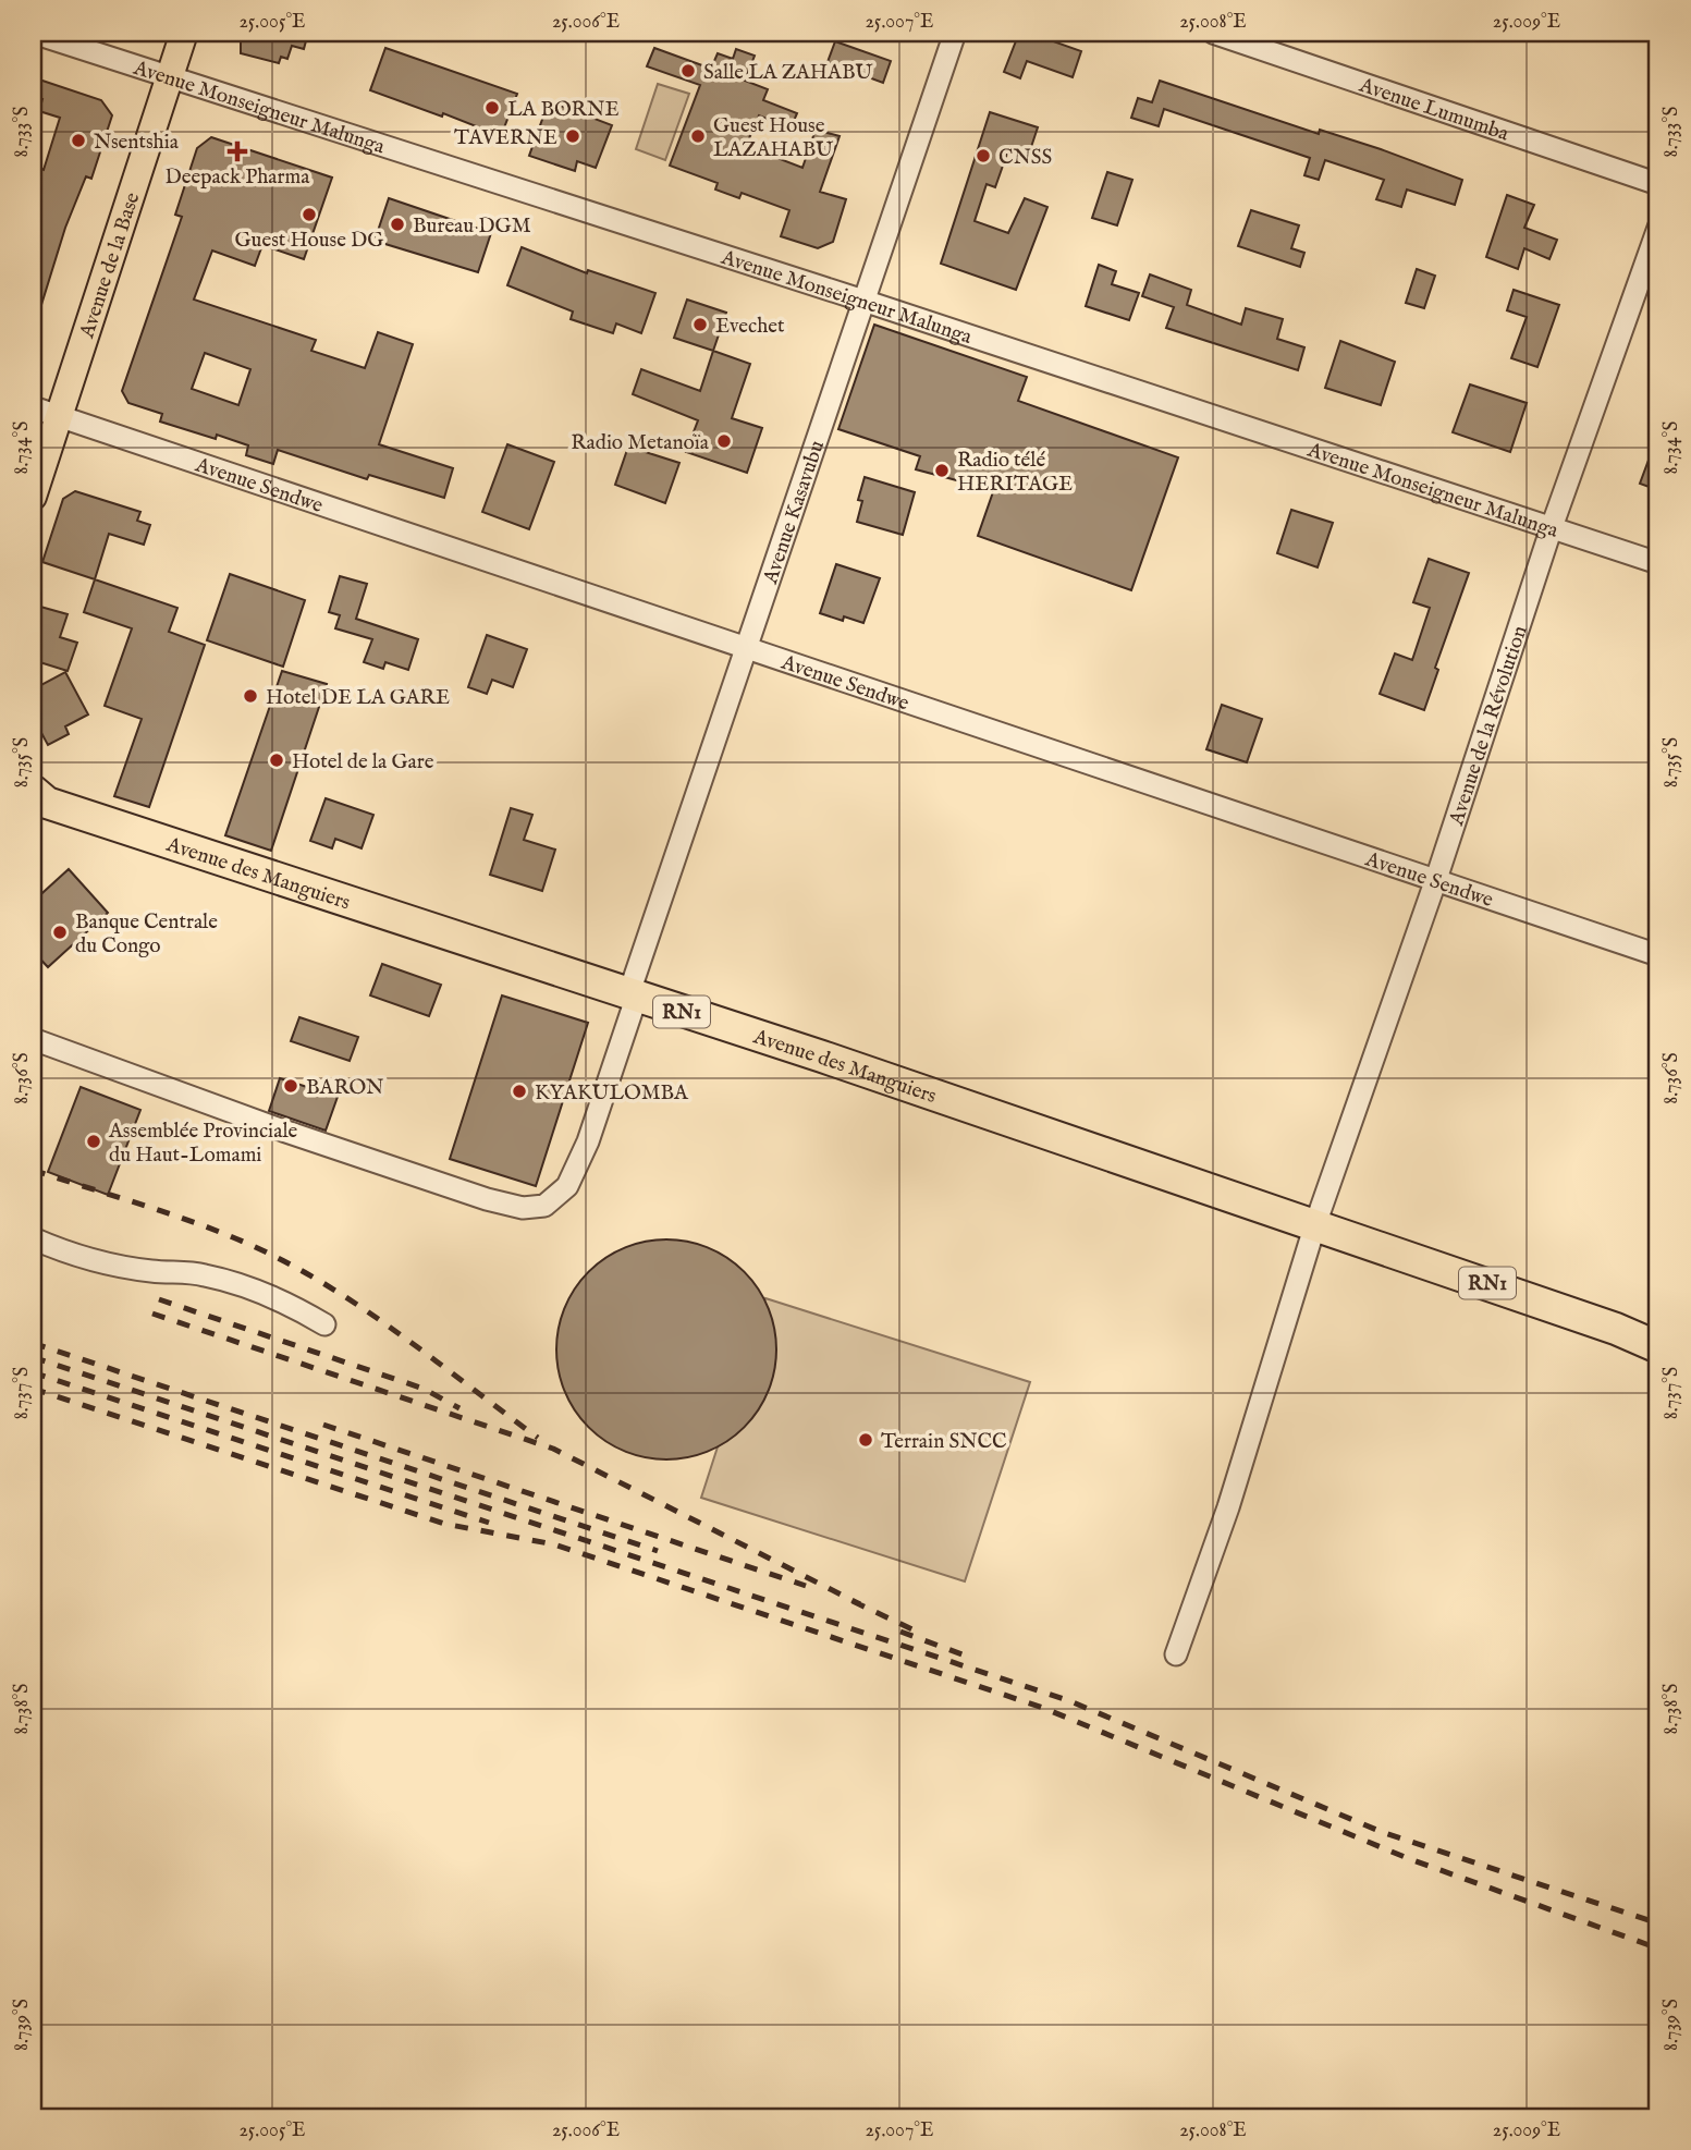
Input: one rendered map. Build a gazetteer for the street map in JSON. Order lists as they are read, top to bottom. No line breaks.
{"streets":{"highway":["Avenue des Manguiers","RN1"],"main road":["Avenue de la Base"],"street":["Avenue Monseigneur Malunga","Avenue Lumumba","Avenue Sendwe","Avenue Kasavubu","Avenue de la Révolution"]},"crossings":[["Avenue Monseigneur Malunga","Avenue de la Base"],["Avenue Monseigneur Malunga","Avenue Kasavubu"],["Avenue Monseigneur Malunga","Avenue de la Révolution"],["Avenue de la Base","Avenue Sendwe"],["Avenue Sendwe","Avenue Kasavubu"],["Avenue Sendwe","Avenue de la Révolution"],["Avenue Kasavubu","Avenue des Manguiers"],["Avenue de la Révolution","Avenue des Manguiers"]],"places":{"other":["Salle LA ZAHABU","LA BORNE","TAVERNE","Guest House LAZAHABU","Nsentshia","CNSS","Guest House DG","Bureau DGM","Evechet","Radio Metanoïa","Radio télé HERITAGE","Hotel DE LA GARE","Hotel de la Gare","Banque Centrale du Congo","BARON","KYAKULOMBA","Assemblée Provinciale du Haut-Lomami","Terrain SNCC"],"health":["Deepack Pharma"]},"coordinates":["25.005°E","25.006°E","25.007°E","25.008°E","25.009°E","8.733°S","8.734°S","8.735°S","8.736°S","8.737°S","8.738°S","8.739°S"]}
